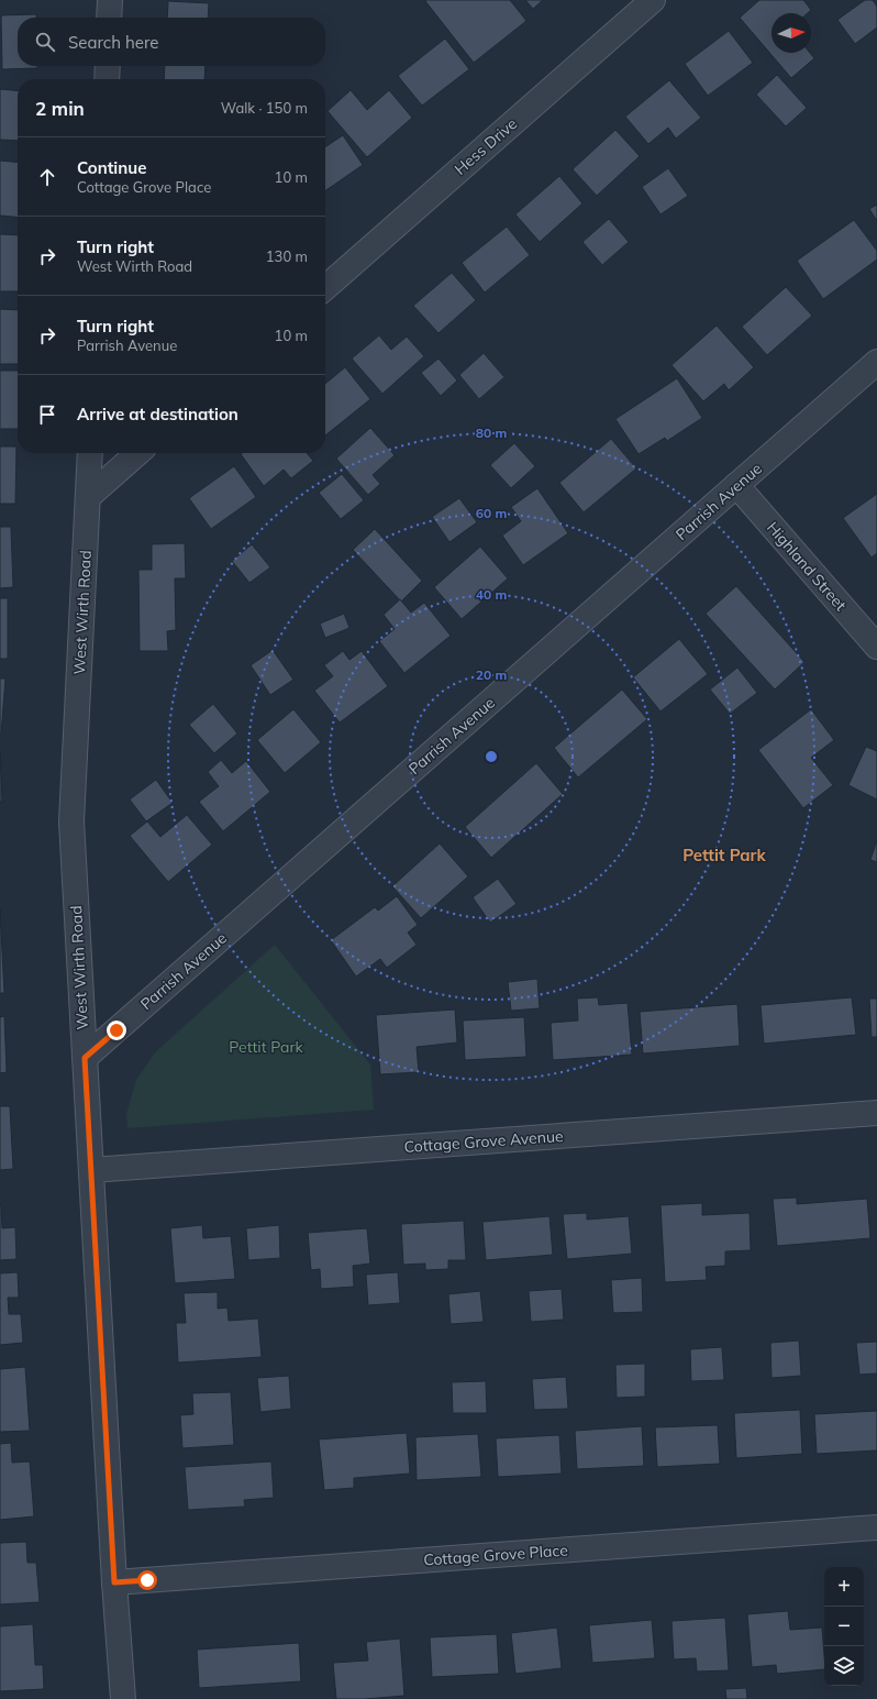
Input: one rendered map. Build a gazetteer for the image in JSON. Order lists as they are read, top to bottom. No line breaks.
{"streets":{"street":["Hess Drive","Parrish Avenue","Highland Street","West Wirth Road","Cottage Grove Avenue","Cottage Grove Place"]},"crossings":[["Parrish Avenue","Highland Street"],["Parrish Avenue","West Wirth Road"],["West Wirth Road","Cottage Grove Avenue"],["West Wirth Road","Cottage Grove Place"]],"districts":["Pettit Park"],"parks":["Pettit Park"],"north":"right","page":{"search":"Search here","heading":["2 min","Walk · 150 m"],"list":[["Continue","Cottage Grove Place","10 m"],["Turn right","West Wirth Road","130 m"],["Turn right","Parrish Avenue","10 m"],"Arrive at destination"],"map_buttons":["+","−"]},"rings":["80 m","60 m","40 m","20 m"]}
